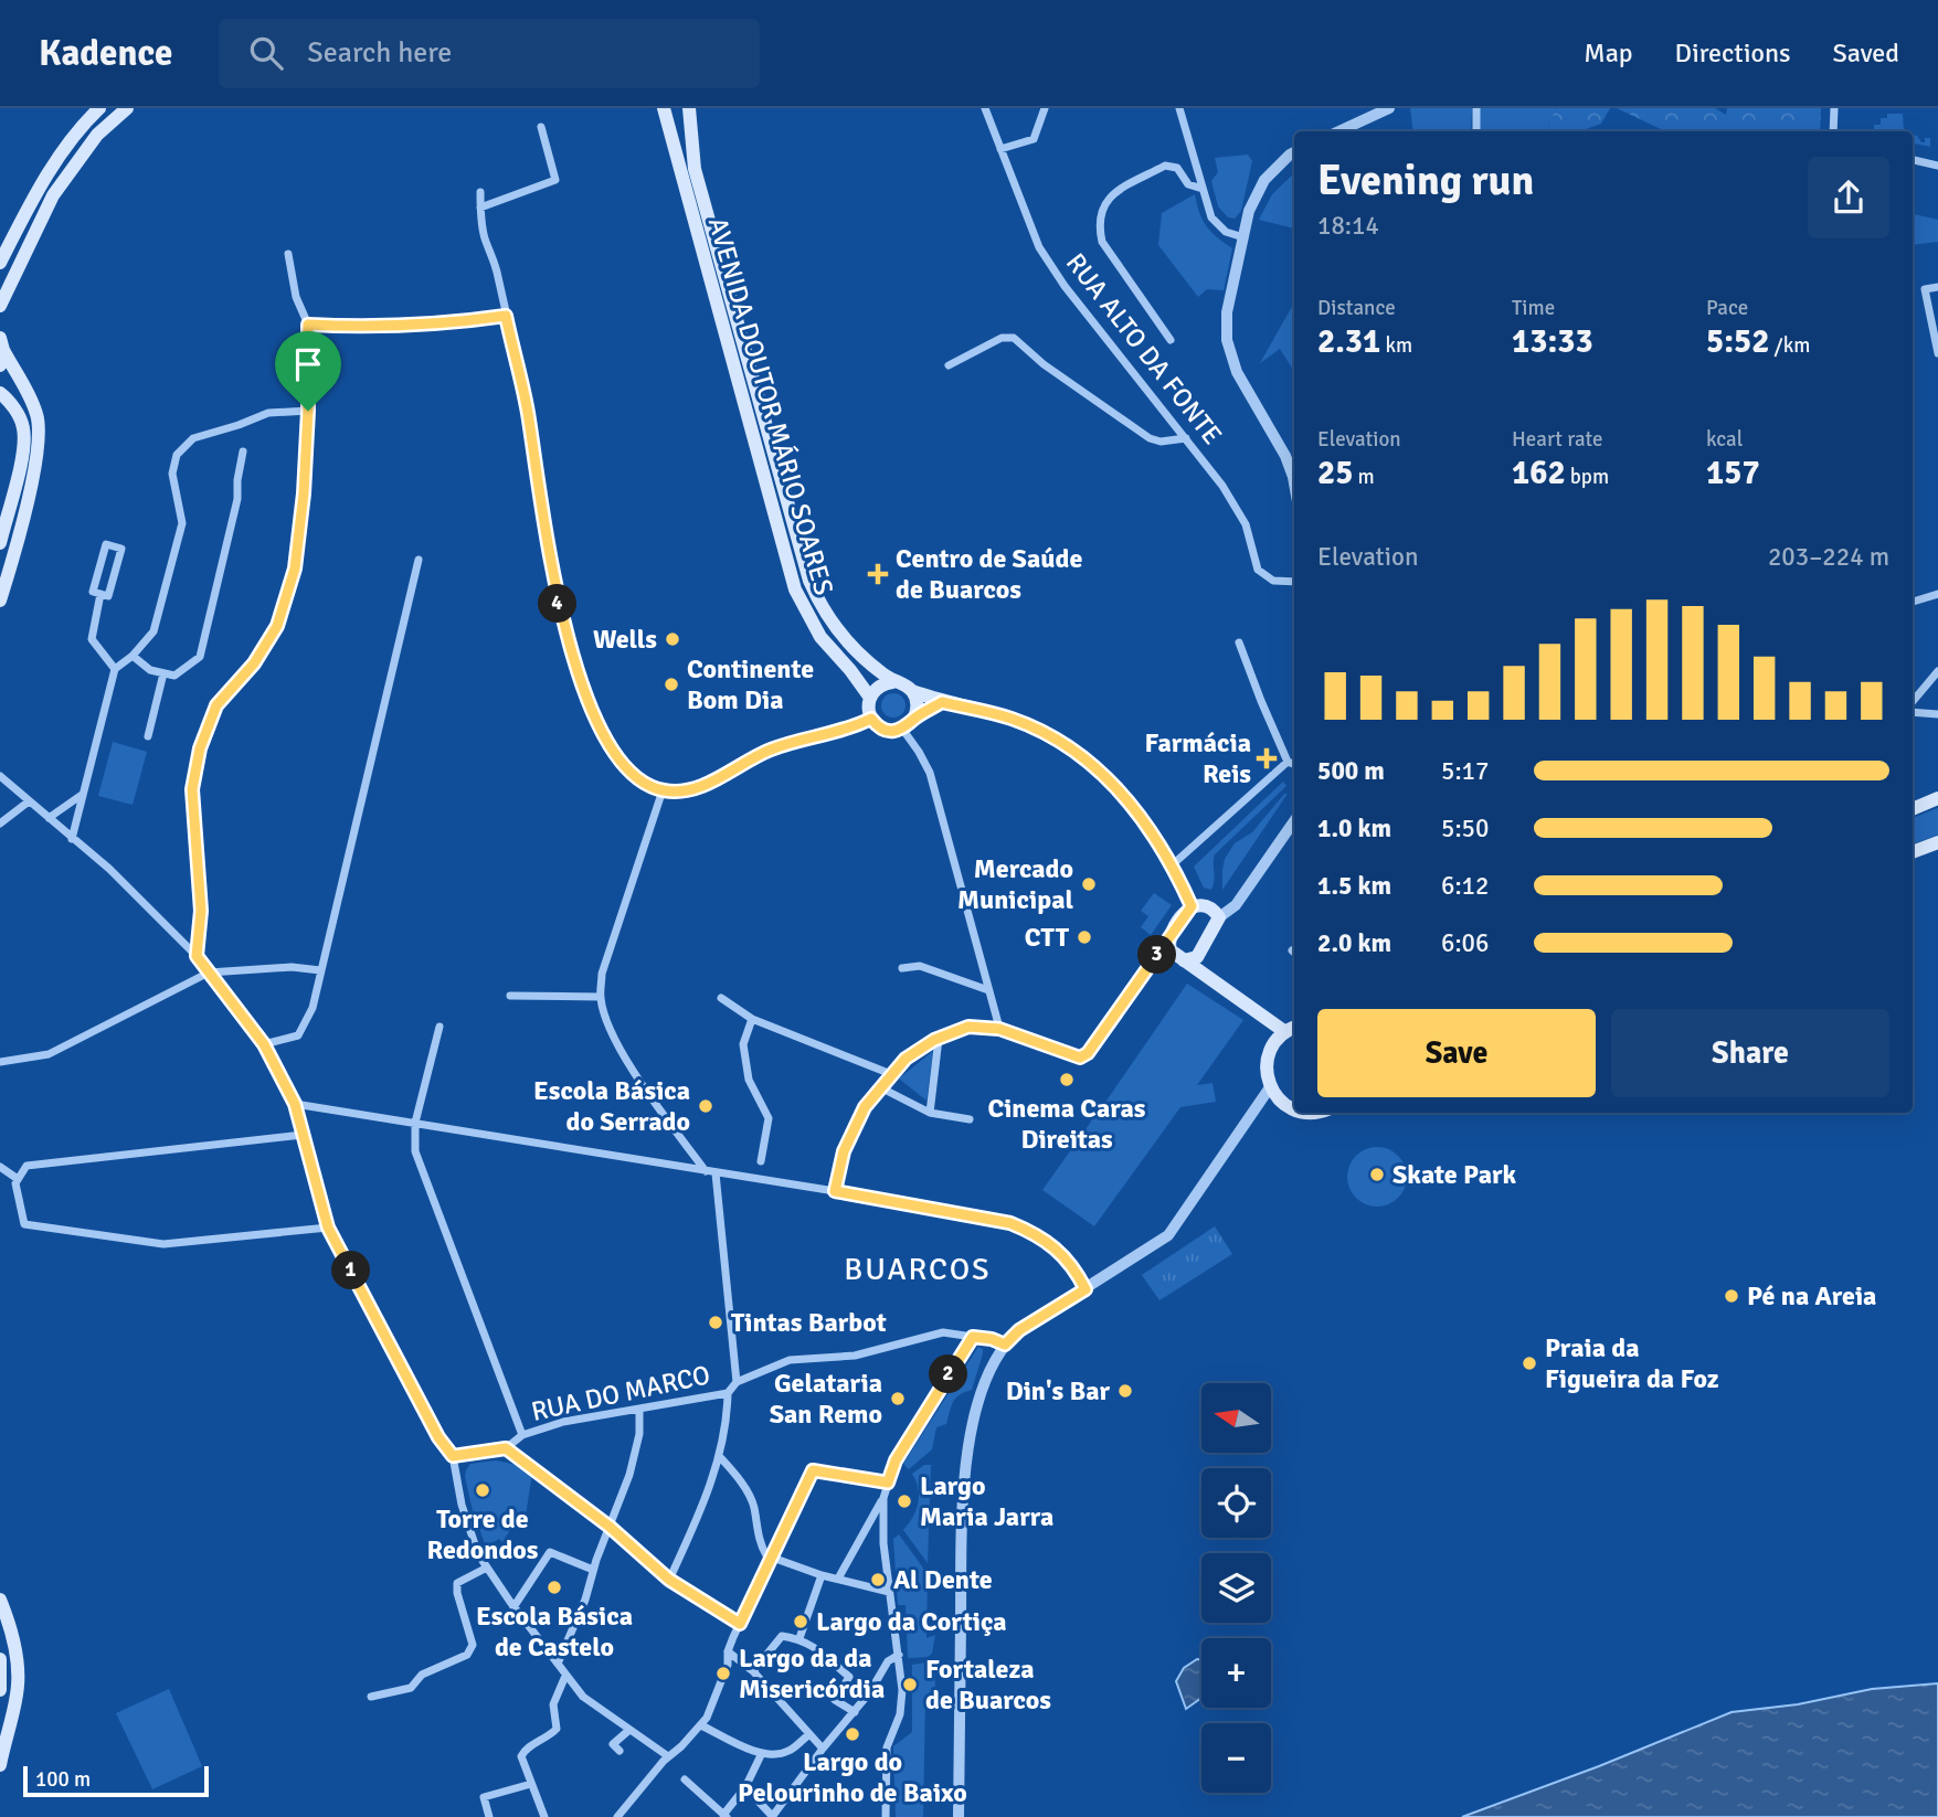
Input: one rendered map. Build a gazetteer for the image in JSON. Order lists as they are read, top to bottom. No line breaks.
{"streets":{"main road":["AVENIDA DOUTOR MÁRIO SOARES"],"street":["RUA ALTO DA FONTE","RUA DO MARCO"]},"districts":["BUARCOS"],"places":{"health":["Centro de Saúde de Buarcos","Farmácia Reis"],"other":["Wells","Continente Bom Dia","Mercado Municipal","CTT","Cinema Caras Direitas","Escola Básica do Serrado","Skate Park","Pé na Areia","Tintas Barbot","Praia da Figueira da Foz","Din's Bar","Gelataria San Remo","Torre de Redondos","Largo Maria Jarra","Al Dente","Escola Básica de Castelo","Largo da Cortiça","Largo da da Misericórdia","Fortaleza de Buarcos","Largo do Pelourinho de Baixo"]},"scale_bar":"100 m","north":"left","page":{"header":"Kadence","search":"Search here","nav":["Map","Directions","Saved"],"heading":["Evening run","18:14"],"stats":[["Distance","2.31 km"],["Time","13:33"],["Pace","5:52 /km"],["Elevation","25 m"],["Heart rate","162 bpm"],["kcal","157"]],"chart":["Elevation","203–224 m"],"pins":["4","3","1","2"],"list":[{"name":"500 m","note":"5:17"},{"name":"1.0 km","note":"5:50"},{"name":"1.5 km","note":"6:12"},{"name":"2.0 km","note":"6:06"}],"buttons":["Save","Share"],"map_buttons":["+","−"],"scale":"100 m"}}
